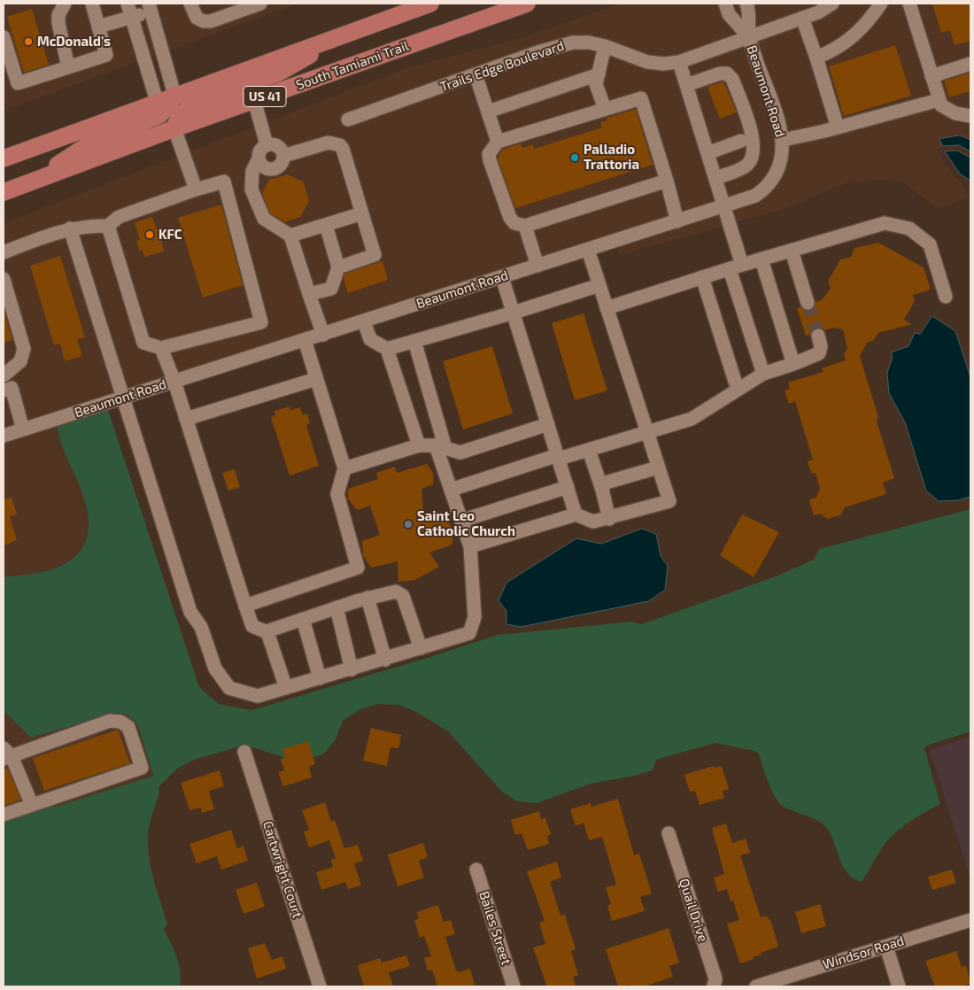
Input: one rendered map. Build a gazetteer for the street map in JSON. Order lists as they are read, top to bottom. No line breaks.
{"streets":{"main road":["South Tamiami Trail","US 41"],"street":["Trails Edge Boulevard","Beaumont Road","Cartwright Court","Quail Drive","Bailes Street","Windsor Road"]},"crossings":[["Trails Edge Boulevard","Beaumont Road"]],"places":["McDonald's","Palladio Trattoria","KFC","Saint Leo Catholic Church"]}
